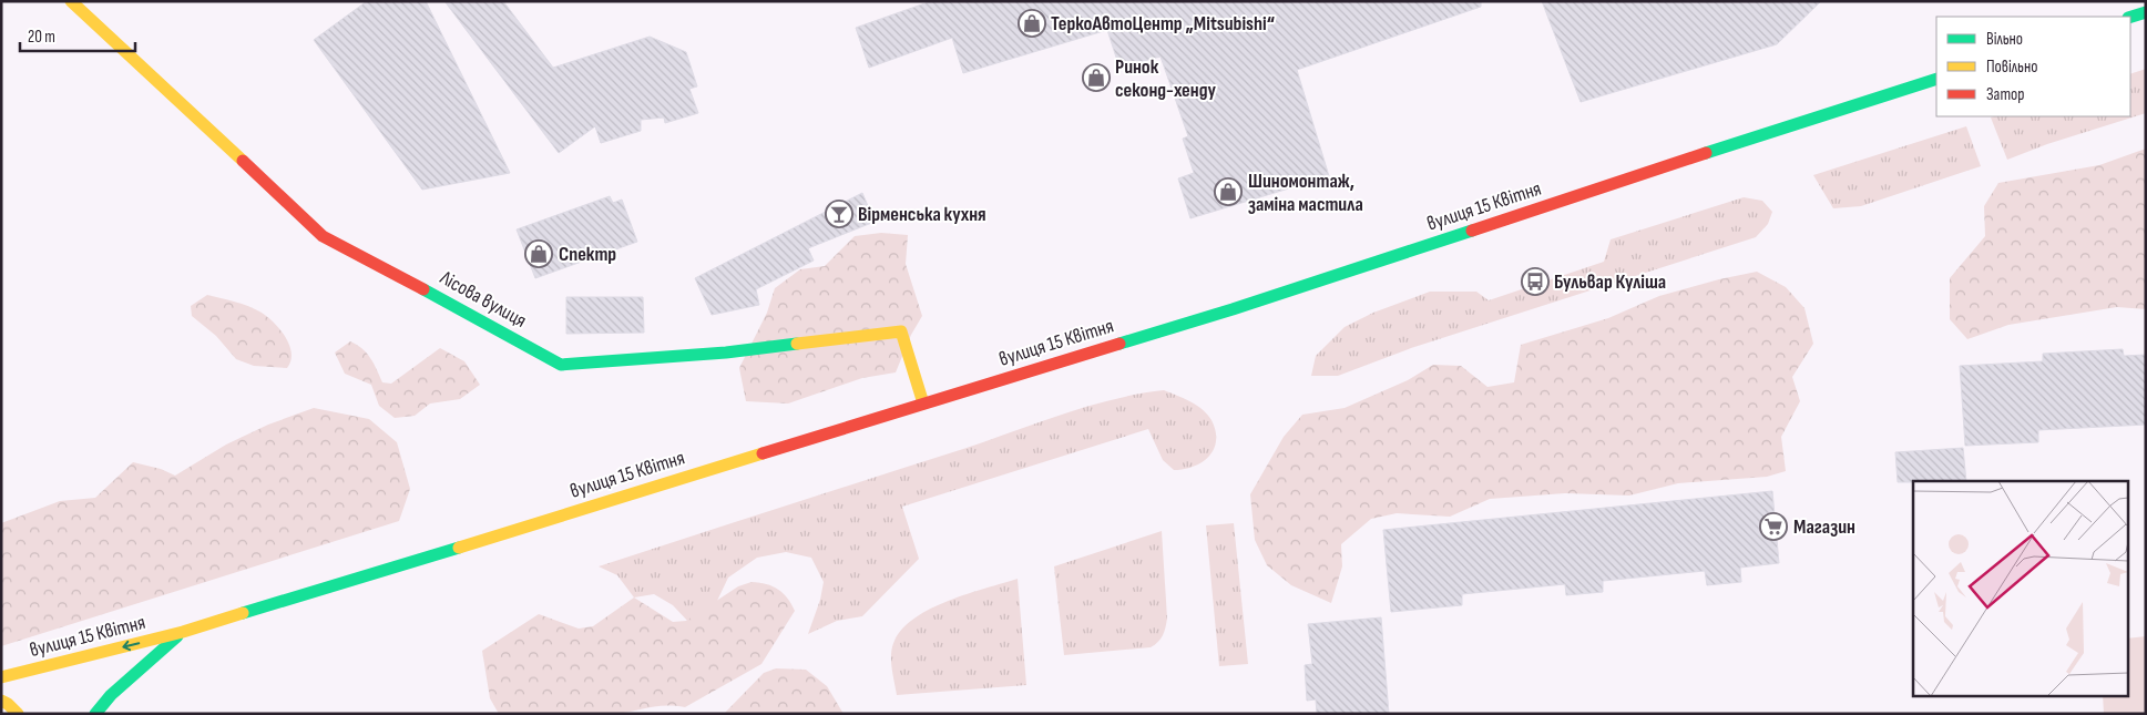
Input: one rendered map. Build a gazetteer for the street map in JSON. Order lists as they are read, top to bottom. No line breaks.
{"streets":{"main road":["вулиця 15 Квітня","Лісова вулиця"]},"crossings":[["вулиця 15 Квітня","Лісова вулиця"]],"places":{"shop":["ТеркоАвтоЦентр „Mitsubishi“","Ринок секонд-хенду","Шиномонтаж, заміна мастила","Спектр"],"bar":["Вірменська кухня"],"bus stop":["Бульвар Куліша"],"supermarket":["Магазин"]},"legend":["Вільно","Повільно","Затор"],"scale_bar":"20 m"}
